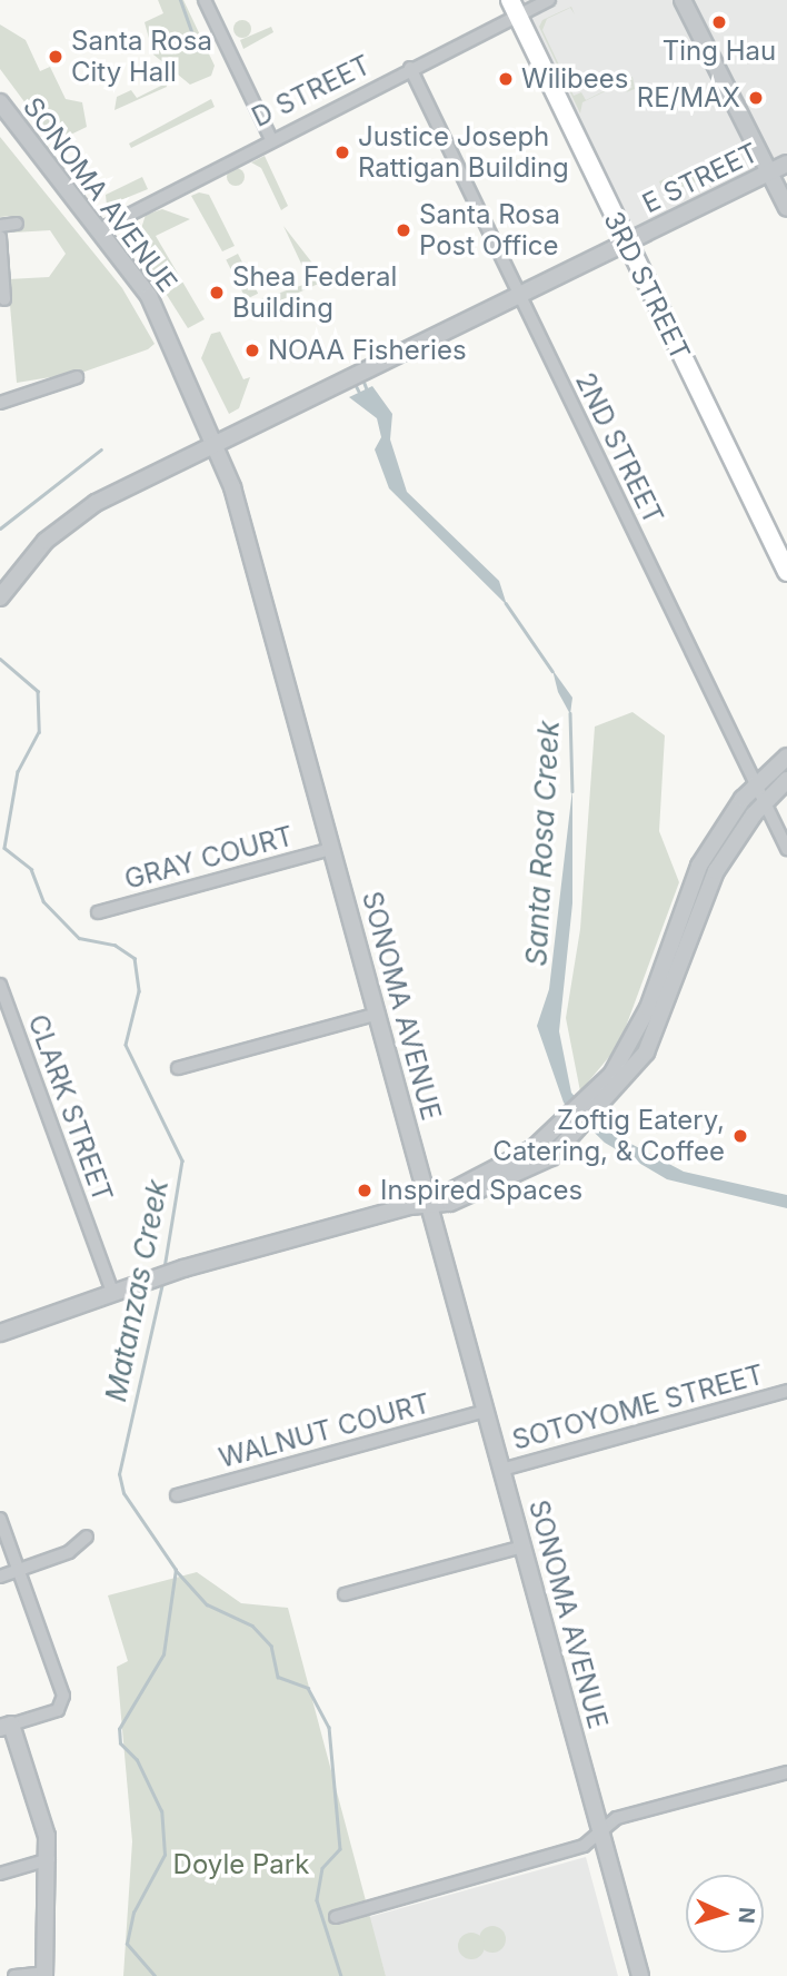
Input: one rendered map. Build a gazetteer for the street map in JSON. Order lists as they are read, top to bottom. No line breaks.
{"streets":{"main road":["3RD STREET"],"street":["D STREET","E STREET","SONOMA AVENUE","2ND STREET","GRAY COURT","CLARK STREET","SOTOYOME STREET","WALNUT COURT"]},"crossings":[["D STREET","SONOMA AVENUE"],["D STREET","3RD STREET"],["D STREET","2ND STREET"],["E STREET","SONOMA AVENUE"],["E STREET","3RD STREET"],["E STREET","2ND STREET"],["SONOMA AVENUE","GRAY COURT"],["SONOMA AVENUE","SOTOYOME STREET"],["SONOMA AVENUE","WALNUT COURT"]],"water":["Santa Rosa Creek","Matanzas Creek"],"parks":["Doyle Park"],"places":["Ting Hau","Santa Rosa City Hall","Wilibees","RE/MAX","Justice Joseph Rattigan Building","Santa Rosa Post Office","Shea Federal Building","NOAA Fisheries","Zoftig Eatery, Catering, & Coffee","Inspired Spaces"],"north":"right"}
